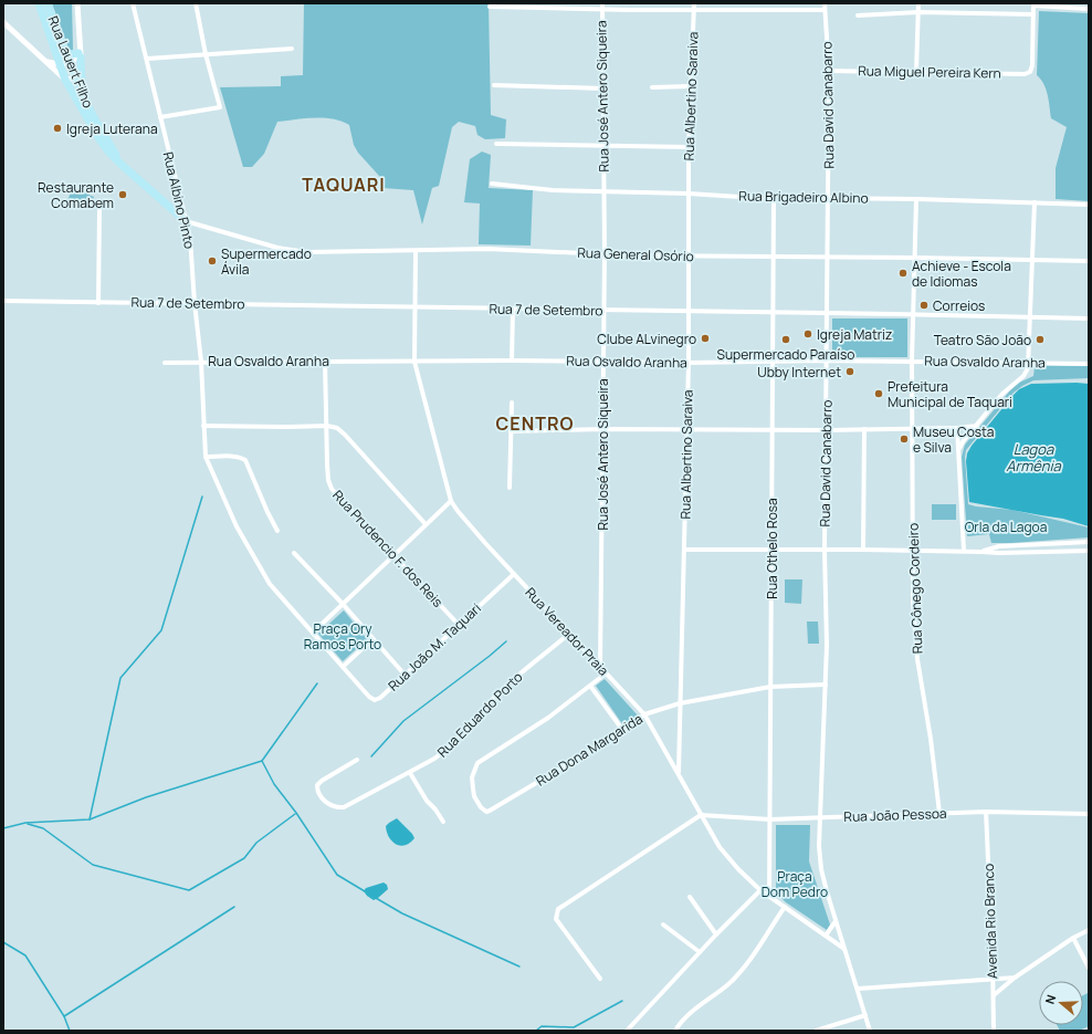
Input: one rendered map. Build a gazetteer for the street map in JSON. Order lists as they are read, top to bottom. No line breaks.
{"streets":{"main road":["Rua Lauert Filho"],"street":["Rua Miguel Pereira Kern","Rua José Antero Siqueira","Rua Albertino Saraiva","Rua David Canabarro","Rua Brigadeiro Albino","Rua Albino Pinto","Rua General Osório","Rua 7 de Setembro","Rua Osvaldo Aranha","Rua Prudencio F. dos Reis","Rua Othelo Rosa","Rua Cônego Cordeiro","Rua Vereador Praia","Rua João M. Taquari","Rua Eduardo Porto","Rua Dona Margarida","Rua João Pessoa","Avenida Rio Branco"]},"crossings":[["Rua Lauert Filho","Rua Albino Pinto"],["Rua Lauert Filho","Rua General Osório"],["Rua Miguel Pereira Kern","Rua David Canabarro"],["Rua José Antero Siqueira","Rua Brigadeiro Albino"],["Rua José Antero Siqueira","Rua General Osório"],["Rua José Antero Siqueira","Rua 7 de Setembro"],["Rua José Antero Siqueira","Rua Osvaldo Aranha"],["Rua José Antero Siqueira","Rua Vereador Praia"],["Rua Albertino Saraiva","Rua Brigadeiro Albino"],["Rua Albertino Saraiva","Rua General Osório"],["Rua Albertino Saraiva","Rua 7 de Setembro"],["Rua Albertino Saraiva","Rua Osvaldo Aranha"],["Rua Albertino Saraiva","Rua Vereador Praia"],["Rua Albertino Saraiva","Rua Dona Margarida"],["Rua David Canabarro","Rua Brigadeiro Albino"],["Rua David Canabarro","Rua General Osório"],["Rua David Canabarro","Rua 7 de Setembro"],["Rua David Canabarro","Rua Osvaldo Aranha"],["Rua David Canabarro","Rua Vereador Praia"],["Rua David Canabarro","Rua Dona Margarida"],["Rua David Canabarro","Rua João Pessoa"],["Rua Brigadeiro Albino","Rua Othelo Rosa"],["Rua Brigadeiro Albino","Rua Cônego Cordeiro"],["Rua Albino Pinto","Rua General Osório"],["Rua Albino Pinto","Rua 7 de Setembro"],["Rua Albino Pinto","Rua Osvaldo Aranha"],["Rua Albino Pinto","Rua João M. Taquari"],["Rua General Osório","Rua Othelo Rosa"],["Rua General Osório","Rua Cônego Cordeiro"],["Rua General Osório","Rua Vereador Praia"],["Rua 7 de Setembro","Rua Othelo Rosa"],["Rua 7 de Setembro","Rua Cônego Cordeiro"],["Rua 7 de Setembro","Rua Vereador Praia"],["Rua Osvaldo Aranha","Rua Prudencio F. dos Reis"],["Rua Osvaldo Aranha","Rua Othelo Rosa"],["Rua Osvaldo Aranha","Rua Cônego Cordeiro"],["Rua Osvaldo Aranha","Rua Vereador Praia"],["Rua Prudencio F. dos Reis","Rua João M. Taquari"],["Rua Othelo Rosa","Rua Vereador Praia"],["Rua Othelo Rosa","Rua Dona Margarida"],["Rua Othelo Rosa","Rua João Pessoa"],["Rua Cônego Cordeiro","Rua João Pessoa"],["Rua Vereador Praia","Rua João M. Taquari"],["Rua Vereador Praia","Rua Eduardo Porto"],["Rua Vereador Praia","Rua Dona Margarida"],["Rua Vereador Praia","Rua João Pessoa"],["Rua João Pessoa","Avenida Rio Branco"]],"districts":["TAQUARI","CENTRO"],"water":["Lagoa Armênia"],"parks":["Orla da Lagoa","Praça Ory Ramos Porto","Praça Dom Pedro"],"places":["Igreja Luterana","Restaurante Comabem","Supermercado Ávila","Achieve - Escola de Idiomas","Correios","Igreja Matriz","Clube ALvinegro","Supermercado Paraíso","Teatro São João","Ubby Internet","Prefeitura Municipal de Taquari","Museu Costa e Silva"],"north":"left"}
